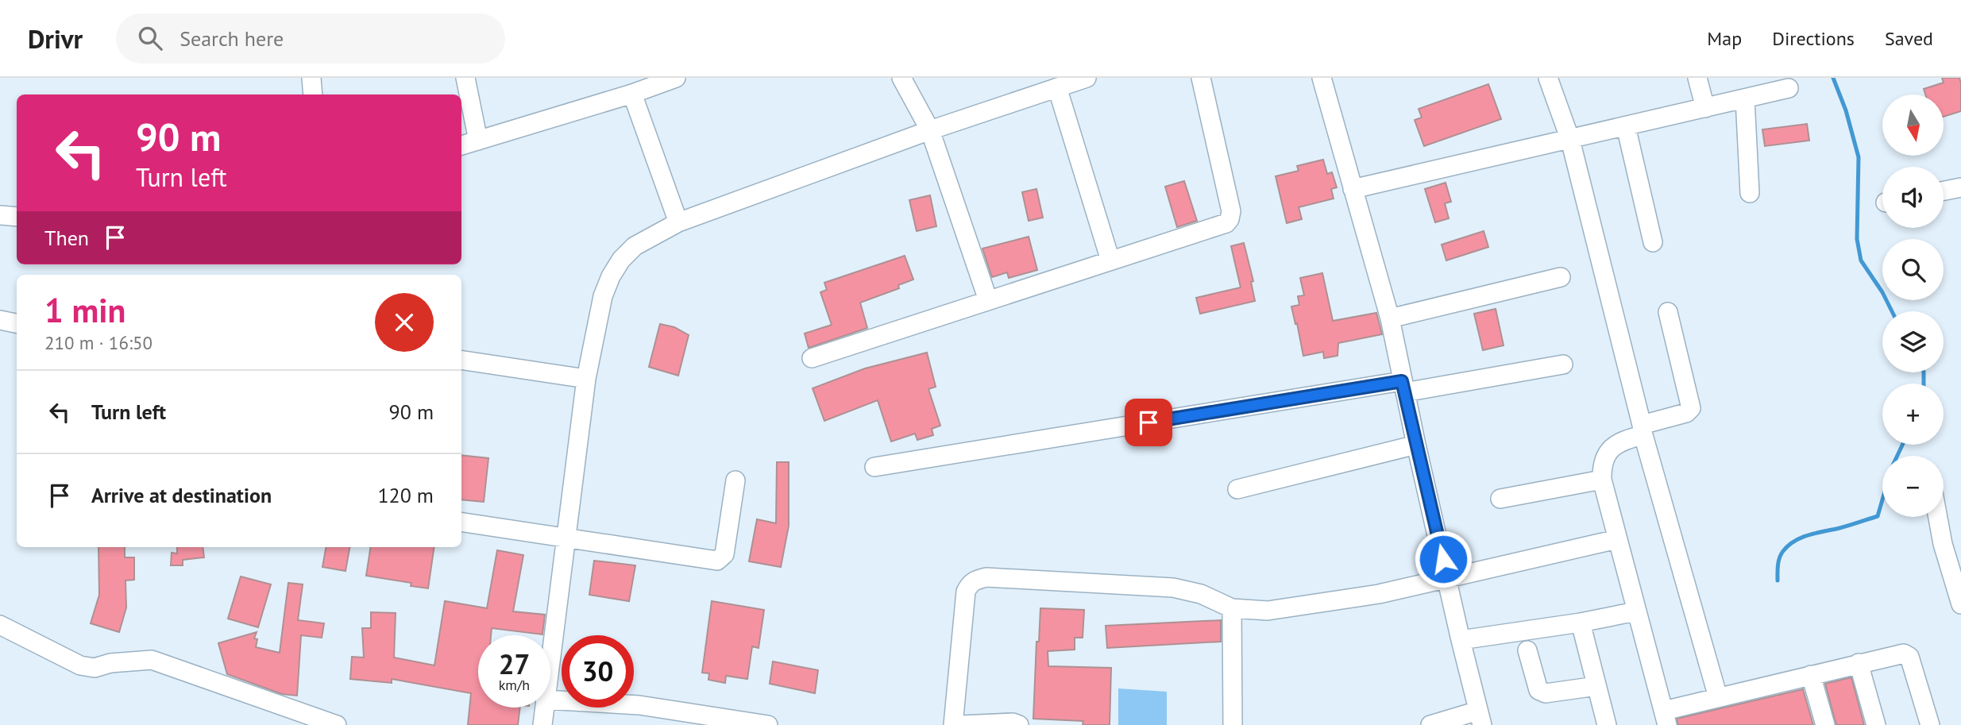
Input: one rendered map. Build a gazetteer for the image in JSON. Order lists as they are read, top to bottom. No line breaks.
{"north":"bottom","page":{"header":"Drivr","search":"Search here","nav":["Map","Directions","Saved"],"map_buttons":["+","−"],"turn":["90 m","Turn left"],"then":"Then","heading":["1 min","210 m · 16:50"],"list":[{"name":"Turn left","value":"90 m"},{"name":"Arrive at destination","value":"120 m"}],"speed":"27 km/h","limit":"30"}}
